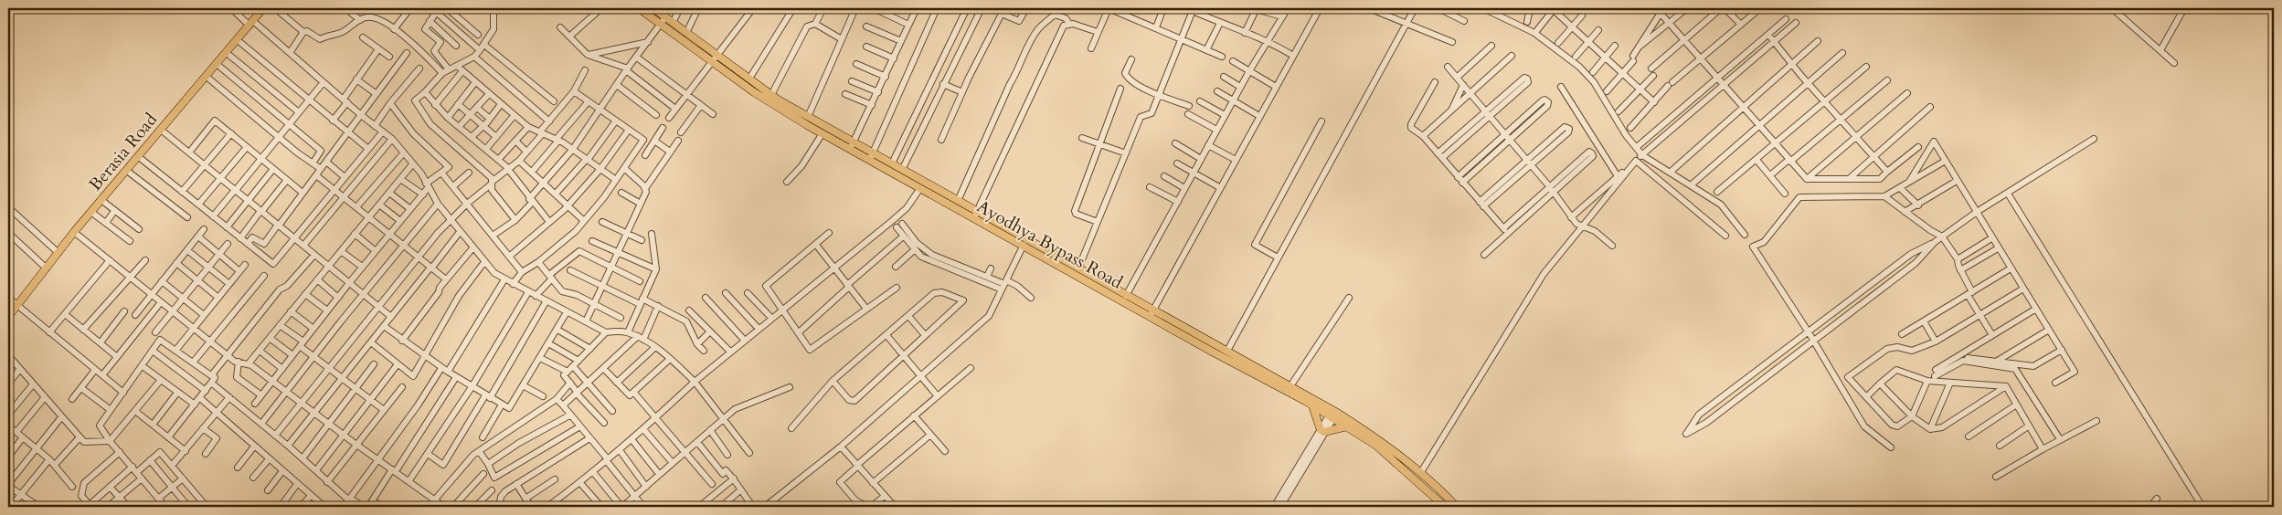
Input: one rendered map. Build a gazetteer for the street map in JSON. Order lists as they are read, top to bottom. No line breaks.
{"streets":{"main road":["Berasia Road","Ayodhya Bypass Road"]}}
